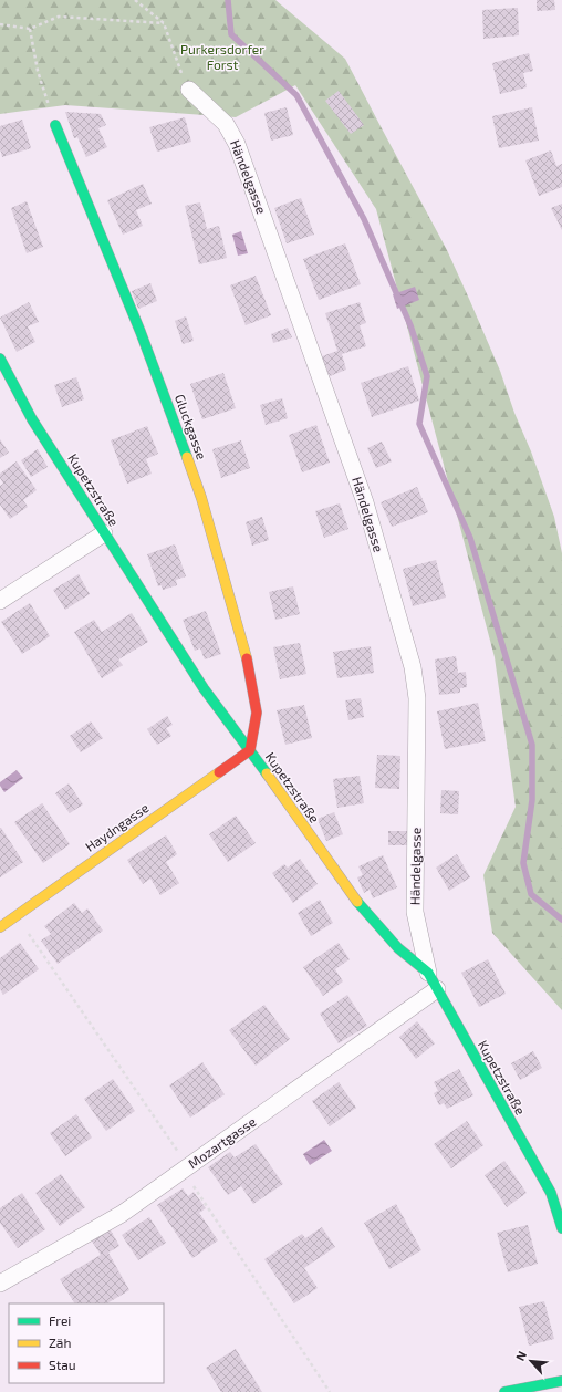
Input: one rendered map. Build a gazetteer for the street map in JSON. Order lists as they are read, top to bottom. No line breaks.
{"streets":{"street":["Händelgasse","Gluckgasse","Kupetzstraße","Haydngasse","Mozartgasse"]},"crossings":[["Händelgasse","Kupetzstraße"],["Gluckgasse","Kupetzstraße"],["Gluckgasse","Haydngasse"],["Kupetzstraße","Haydngasse"],["Kupetzstraße","Mozartgasse"]],"parks":["Purkersdorfer Forst"],"legend":["Frei","Zäh","Stau"],"north":"top left"}
